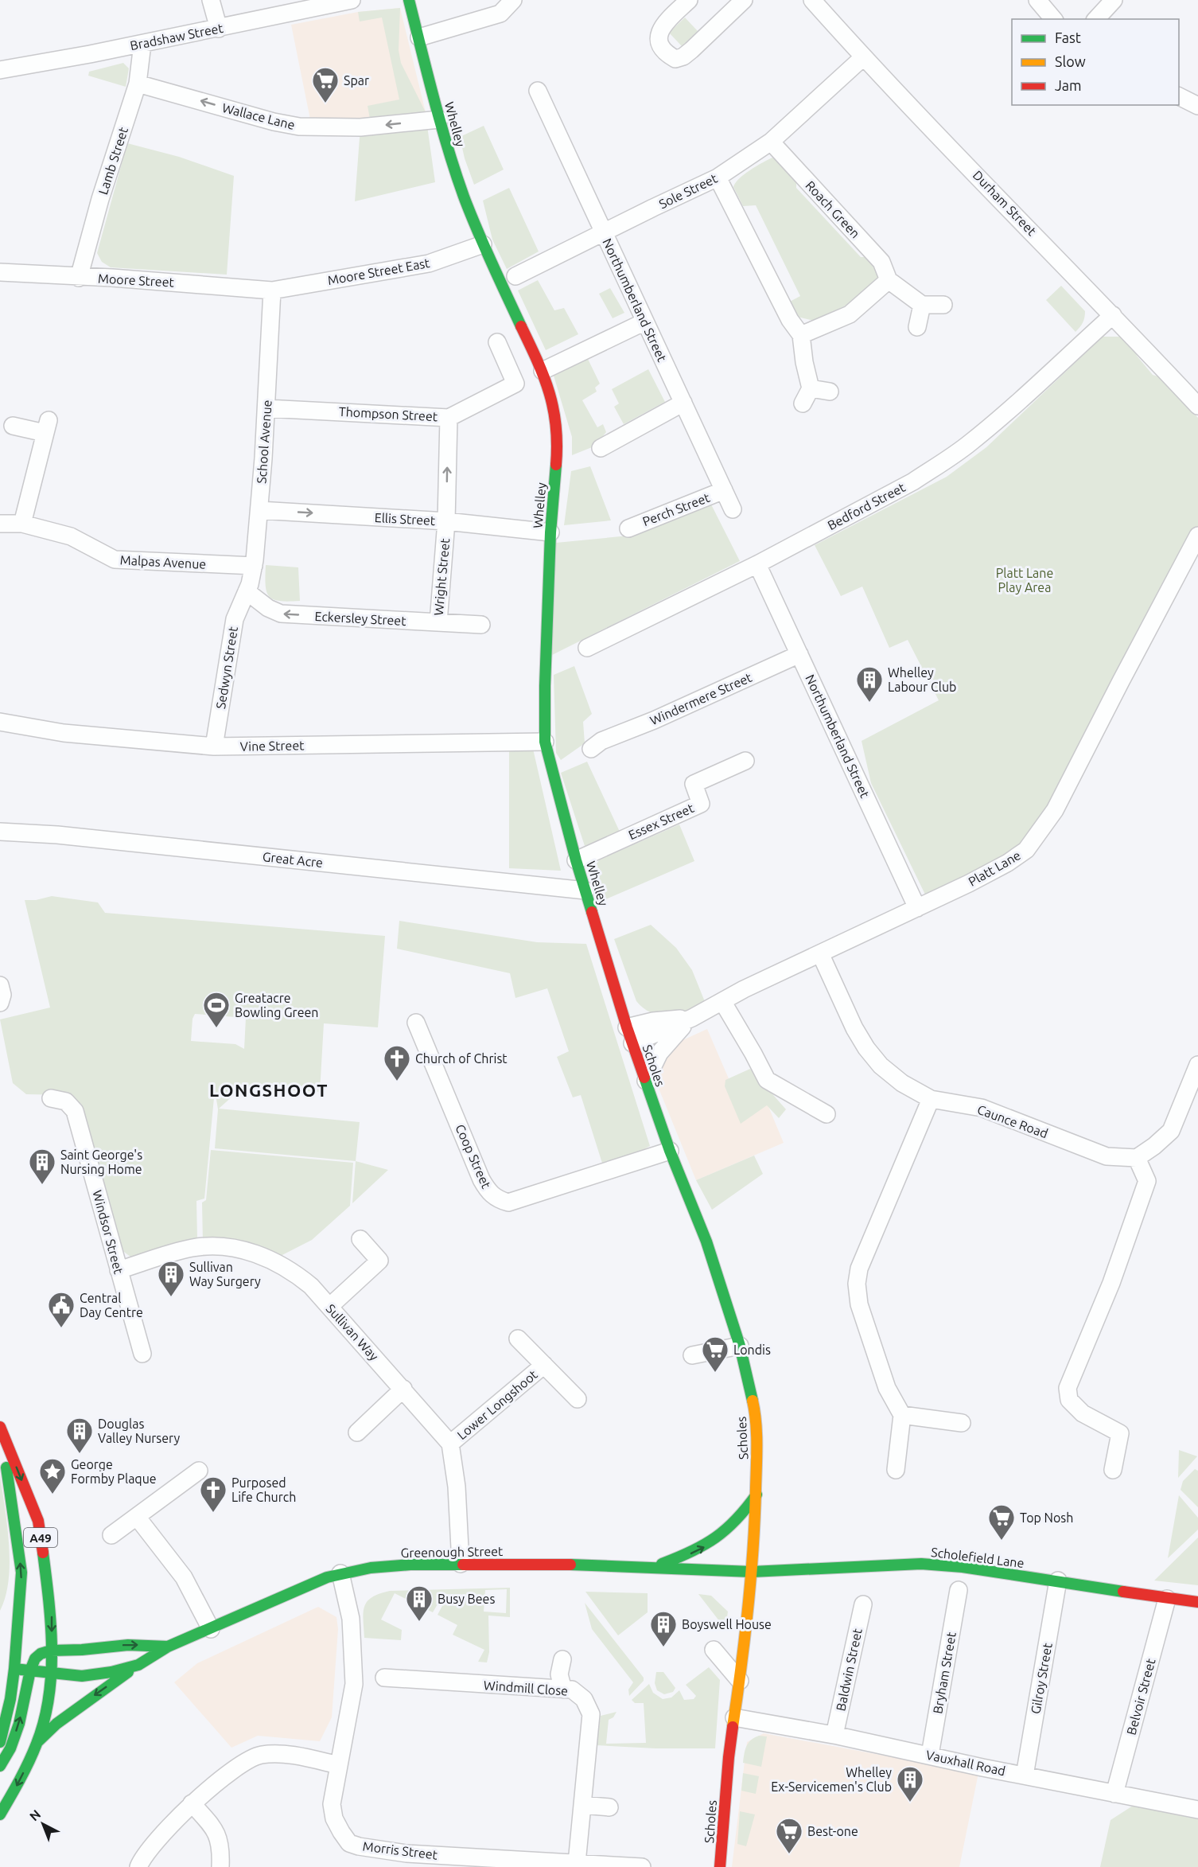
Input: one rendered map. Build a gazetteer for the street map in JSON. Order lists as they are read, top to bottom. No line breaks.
{"streets":{"main road":["Whelley","Scholes","A49","Greenough Street","Scholefield Lane"],"street":["Bradshaw Street","Wallace Lane","Lamb Street","Sole Street","Durham Street","Roach Green","Moore Street East","Moore Street","Northumberland Street","Thompson Street","School Avenue","Bedford Street","Perch Street","Ellis Street","Malpas Avenue","Wright Street","Eckersley Street","Sedwyn Street","Windermere Street","Vine Street","Essex Street","Great Acre","Platt Lane","Caunce Road","Coop Street","Windsor Street","Sullivan Way","Lower Longshoot","Baldwin Street","Bryham Street","Gilroy Street","Windmill Close","Belvoir Street","Vauxhall Road","Morris Street"]},"crossings":[["Bradshaw Street","Lamb Street"],["Wallace Lane","Whelley"],["Wallace Lane","Lamb Street"],["Whelley","Moore Street East"],["Whelley","Ellis Street"],["Whelley","Vine Street"],["Whelley","Essex Street"],["Whelley","Great Acre"],["Whelley","Platt Lane"],["Whelley","Scholes"],["Lamb Street","Moore Street"],["Sole Street","Durham Street"],["Sole Street","Roach Green"],["Sole Street","Northumberland Street"],["Durham Street","Bedford Street"],["Moore Street East","Moore Street"],["Moore Street East","School Avenue"],["Moore Street","School Avenue"],["Northumberland Street","Bedford Street"],["Northumberland Street","Perch Street"],["Northumberland Street","Windermere Street"],["Northumberland Street","Platt Lane"],["Thompson Street","School Avenue"],["Thompson Street","Wright Street"],["School Avenue","Ellis Street"],["School Avenue","Malpas Avenue"],["School Avenue","Eckersley Street"],["School Avenue","Sedwyn Street"],["Ellis Street","Wright Street"],["Wright Street","Eckersley Street"],["Eckersley Street","Sedwyn Street"],["Sedwyn Street","Vine Street"],["Platt Lane","Scholes"],["Platt Lane","Caunce Road"],["Scholes","Coop Street"],["Scholes","Greenough Street"],["Scholes","Scholefield Lane"],["Scholes","Vauxhall Road"],["Windsor Street","Sullivan Way"],["Sullivan Way","Lower Longshoot"],["A49","Greenough Street"],["Greenough Street","Scholefield Lane"],["Greenough Street","Morris Street"],["Scholefield Lane","Gilroy Street"],["Scholefield Lane","Belvoir Street"],["Baldwin Street","Vauxhall Road"],["Bryham Street","Vauxhall Road"],["Gilroy Street","Vauxhall Road"],["Windmill Close","Morris Street"],["Belvoir Street","Vauxhall Road"]],"one_way":["Wallace Lane","Ellis Street","Wright Street","Eckersley Street"],"districts":["LONGSHOOT"],"parks":["Platt Lane Play Area"],"places":{"supermarket":["Spar","Londis","Top Nosh","Best-one"],"building":["Whelley Labour Club","Saint George's Nursing Home","Sullivan Way Surgery","Douglas Valley Nursery","Busy Bees","Boyswell House","Whelley Ex-Servicemen's Club"],"sports":["Greatacre Bowling Green"],"church":["Church of Christ","Purposed Life Church"],"public building":["Central Day Centre"],"place":["George Formby Plaque"]},"legend":["Fast","Slow","Jam"],"north":"top left"}
